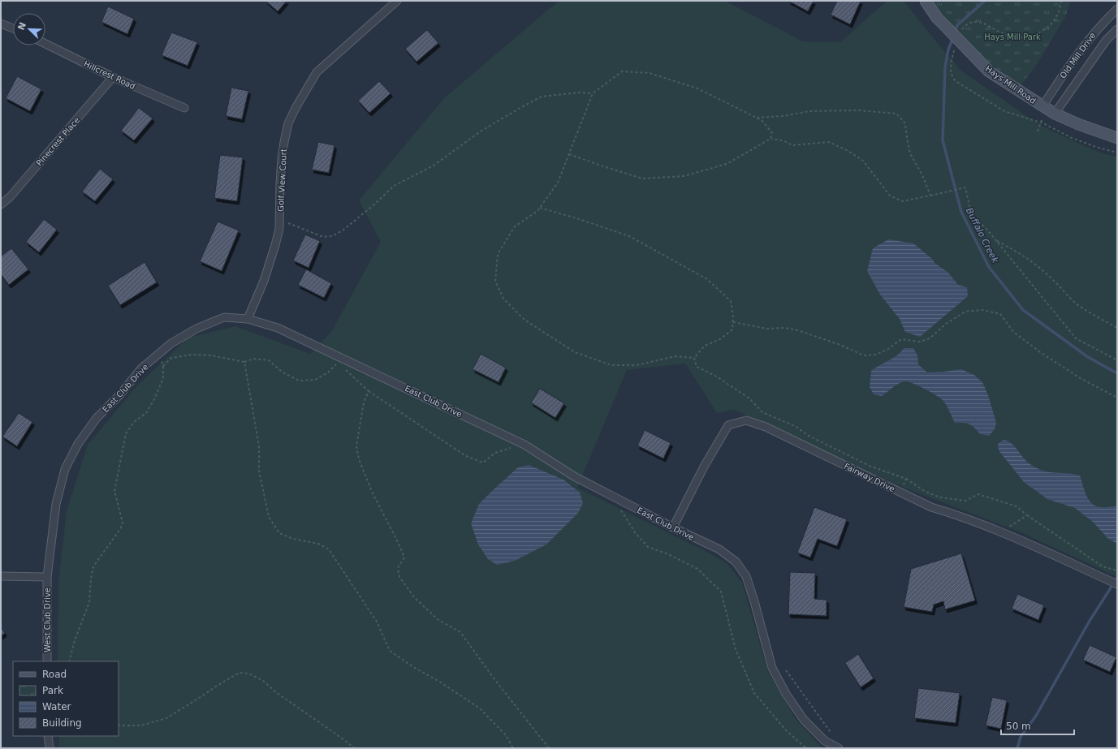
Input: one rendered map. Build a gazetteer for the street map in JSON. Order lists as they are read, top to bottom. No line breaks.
{"streets":{"street":["Old Mill Drive","Hillcrest Road","Hays Mill Road","Pinecrest Place","Golf View Court","East Club Drive","Fairway Drive","West Club Drive"]},"crossings":[["Old Mill Drive","Hays Mill Road"],["Hillcrest Road","Pinecrest Place"],["Golf View Court","East Club Drive"],["East Club Drive","Fairway Drive"],["East Club Drive","West Club Drive"]],"water":["Buffalo Creek"],"parks":["Hays Mill Park"],"legend":["Road","Park","Water","Building"],"scale_bar":"50 m","north":"top left"}
